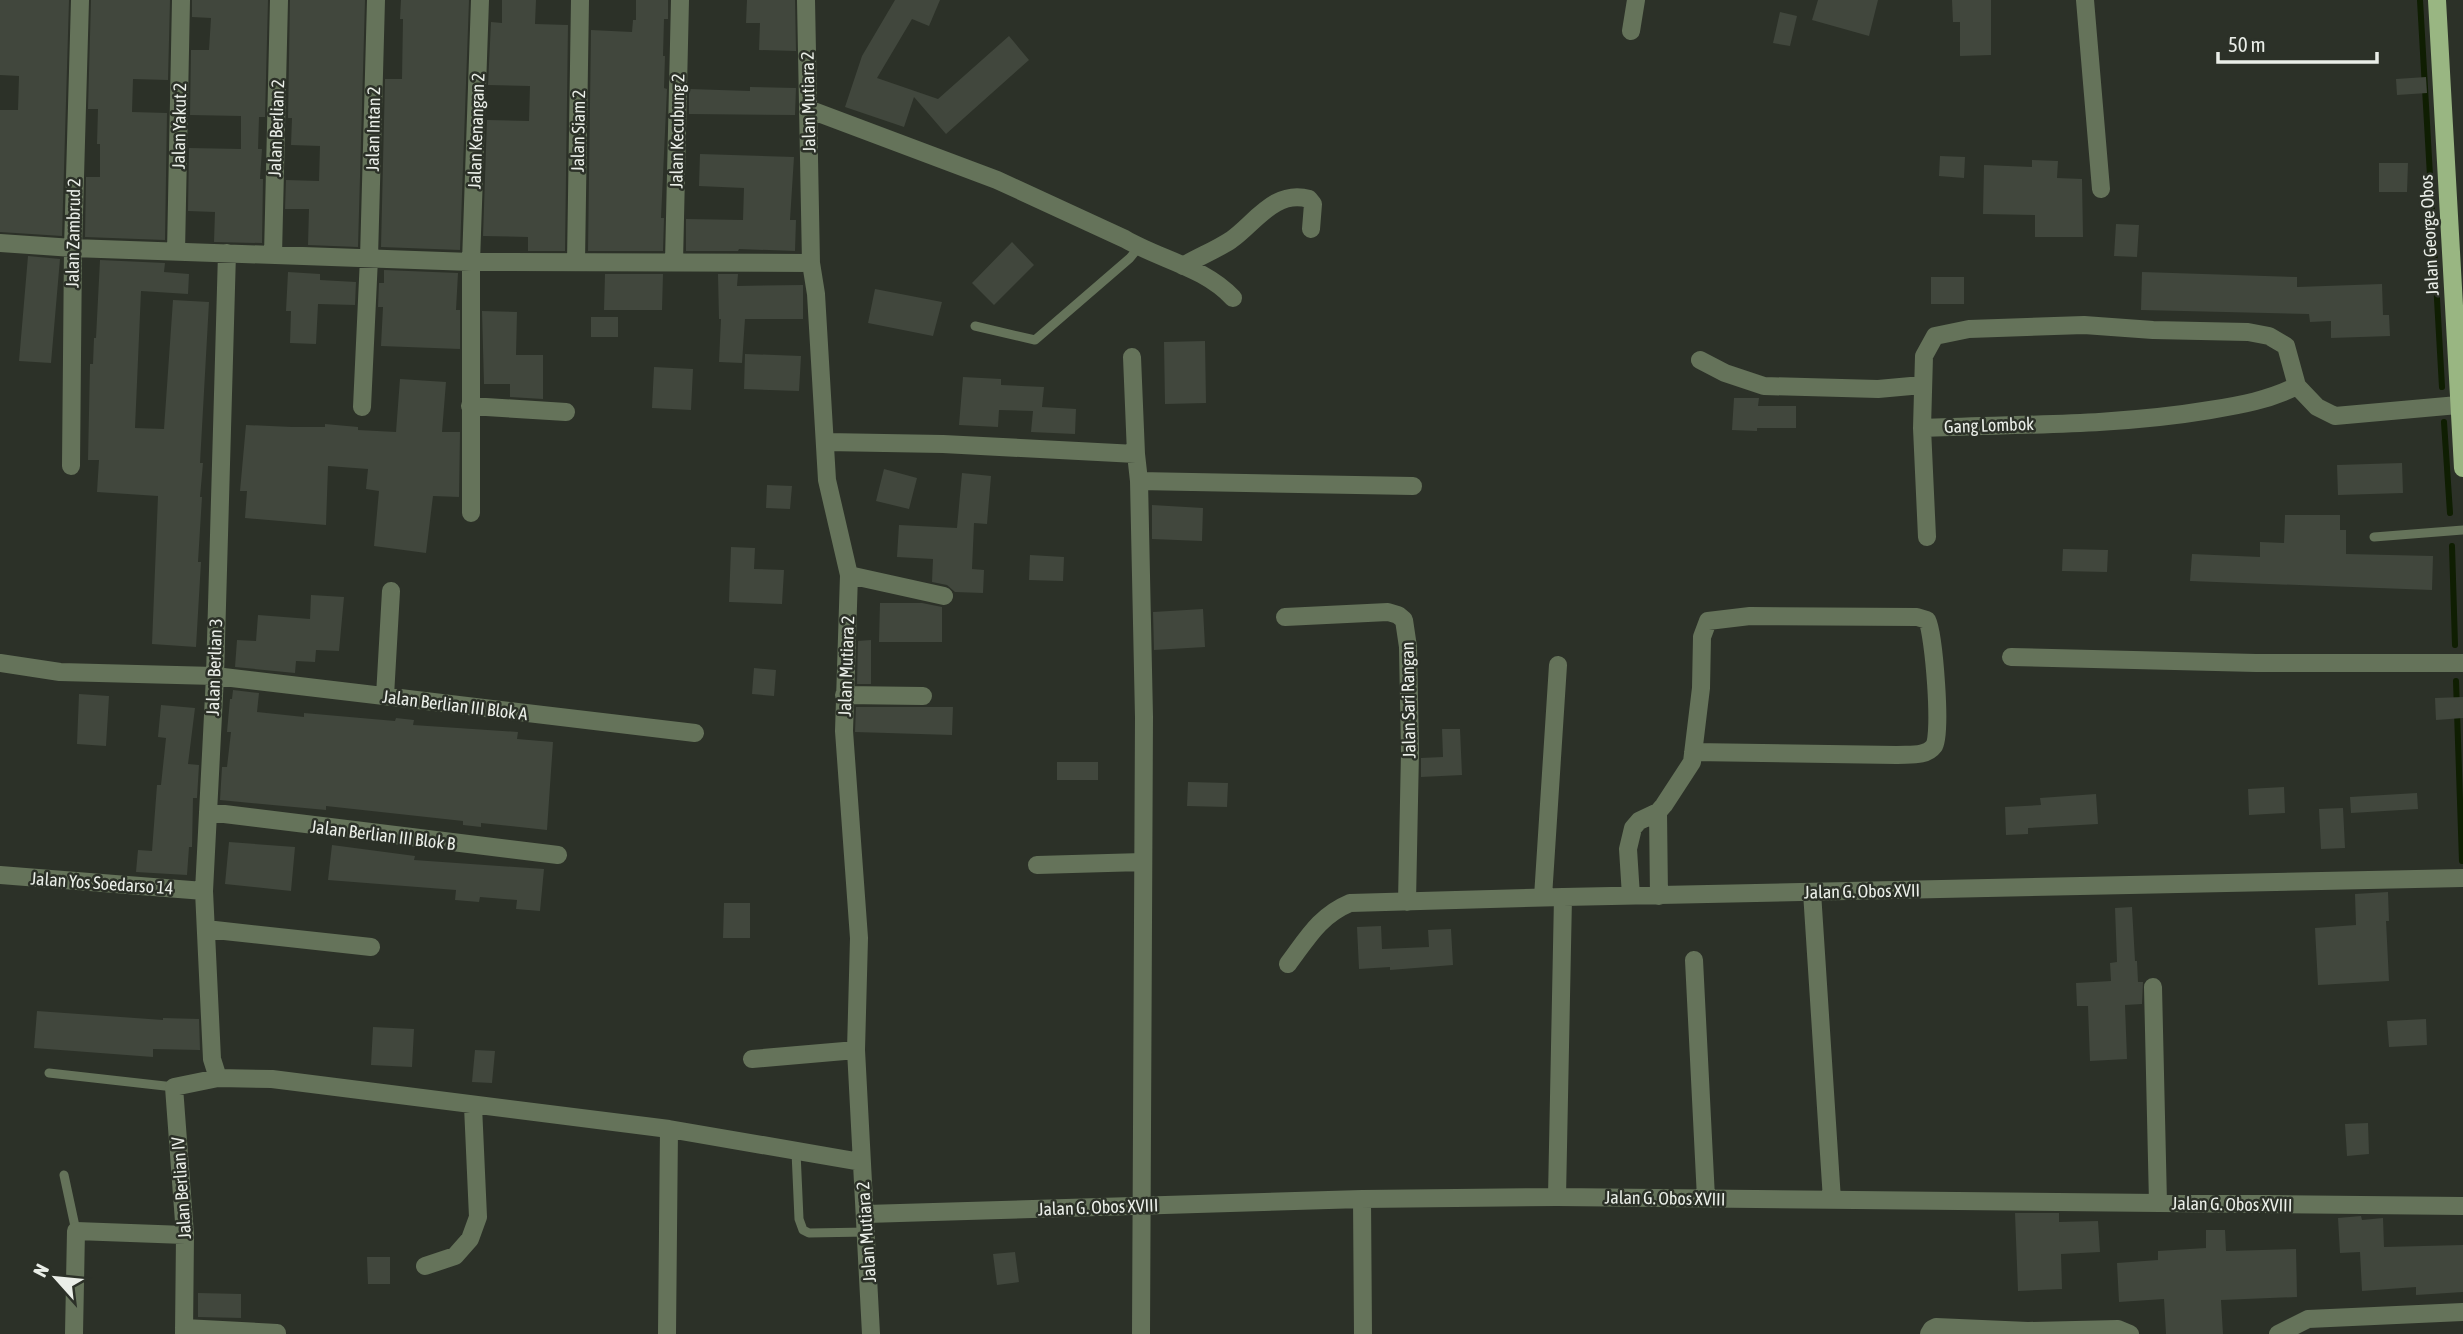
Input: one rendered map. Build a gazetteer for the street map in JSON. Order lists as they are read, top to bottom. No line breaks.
{"streets":{"main road":["Jalan George Obos"],"street":["Jalan Mutiara 2","Jalan Yakut 2","Jalan Berlian 2","Jalan Intan 2","Jalan Kenangan 2","Jalan Siam 2","Jalan Kecubung 2","Jalan Zambrud 2","Gang Lombok","Jalan Berlian 3","Jalan Sari Rangan","Jalan Berlian III Blok A","Jalan Berlian III Blok B","Jalan Yos Soedarso 14","Jalan G. Obos XVII","Jalan Berlian IV","Jalan G. Obos XVIII"]},"crossings":[["Jalan Mutiara 2","Jalan G. Obos XVIII"],["Jalan Berlian 3","Jalan Berlian III Blok A"],["Jalan Berlian 3","Jalan Berlian III Blok B"],["Jalan Berlian 3","Jalan Yos Soedarso 14"],["Jalan Sari Rangan","Jalan G. Obos XVII"]],"scale_bar":"50 m","north":"top left"}
